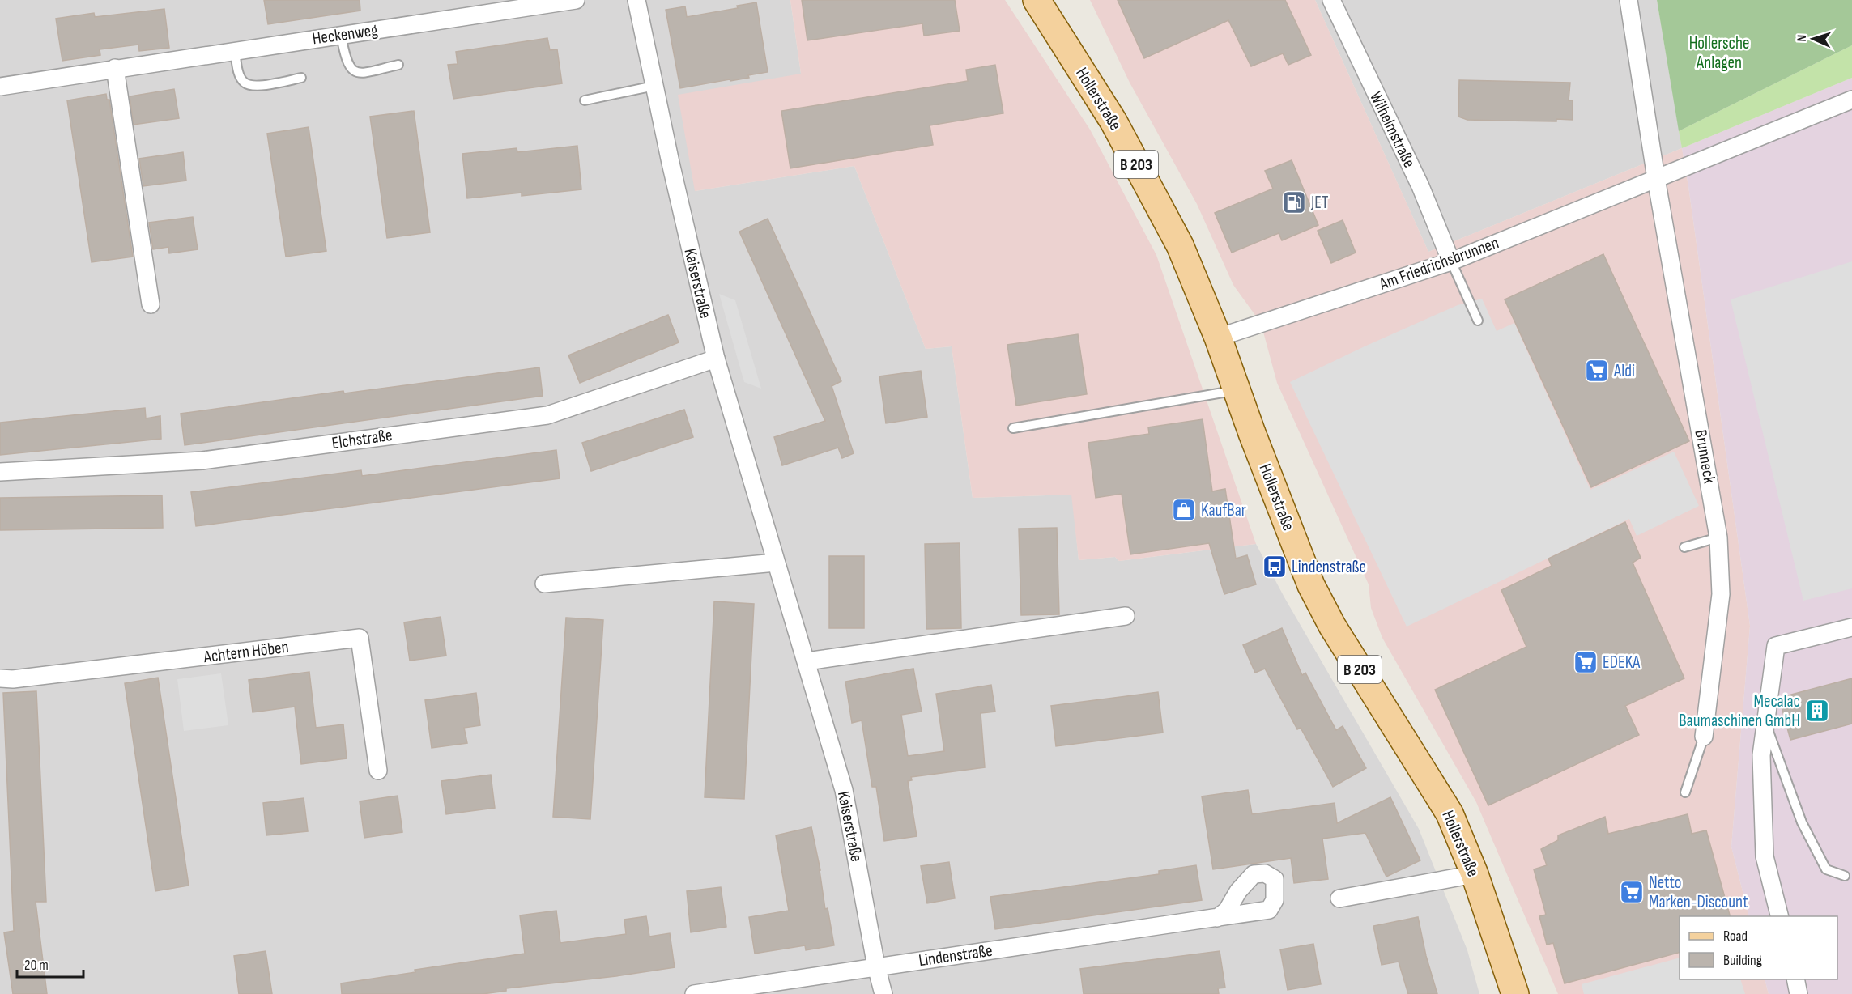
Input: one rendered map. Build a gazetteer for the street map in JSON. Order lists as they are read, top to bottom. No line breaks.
{"streets":{"main road":["Hollerstraße","B 203"],"street":["Heckenweg","Wilhelmstraße","Am Friedrichsbrunnen","Kaiserstraße","Elchstraße","Brunneck","Achtern Höben","Lindenstraße"]},"crossings":[["Hollerstraße","Am Friedrichsbrunnen"],["Wilhelmstraße","Am Friedrichsbrunnen"],["Am Friedrichsbrunnen","Brunneck"],["Kaiserstraße","Elchstraße"],["Kaiserstraße","Lindenstraße"]],"parks":["Hollersche Anlagen"],"places":{"fuel station":["JET"],"supermarket":["Aldi","EDEKA","Netto Marken-Discount"],"shop":["KaufBar"],"bus stop":["Lindenstraße"],"building":["Mecalac Baumaschinen GmbH"]},"legend":["Road","Building"],"scale_bar":"20 m","north":"left"}
